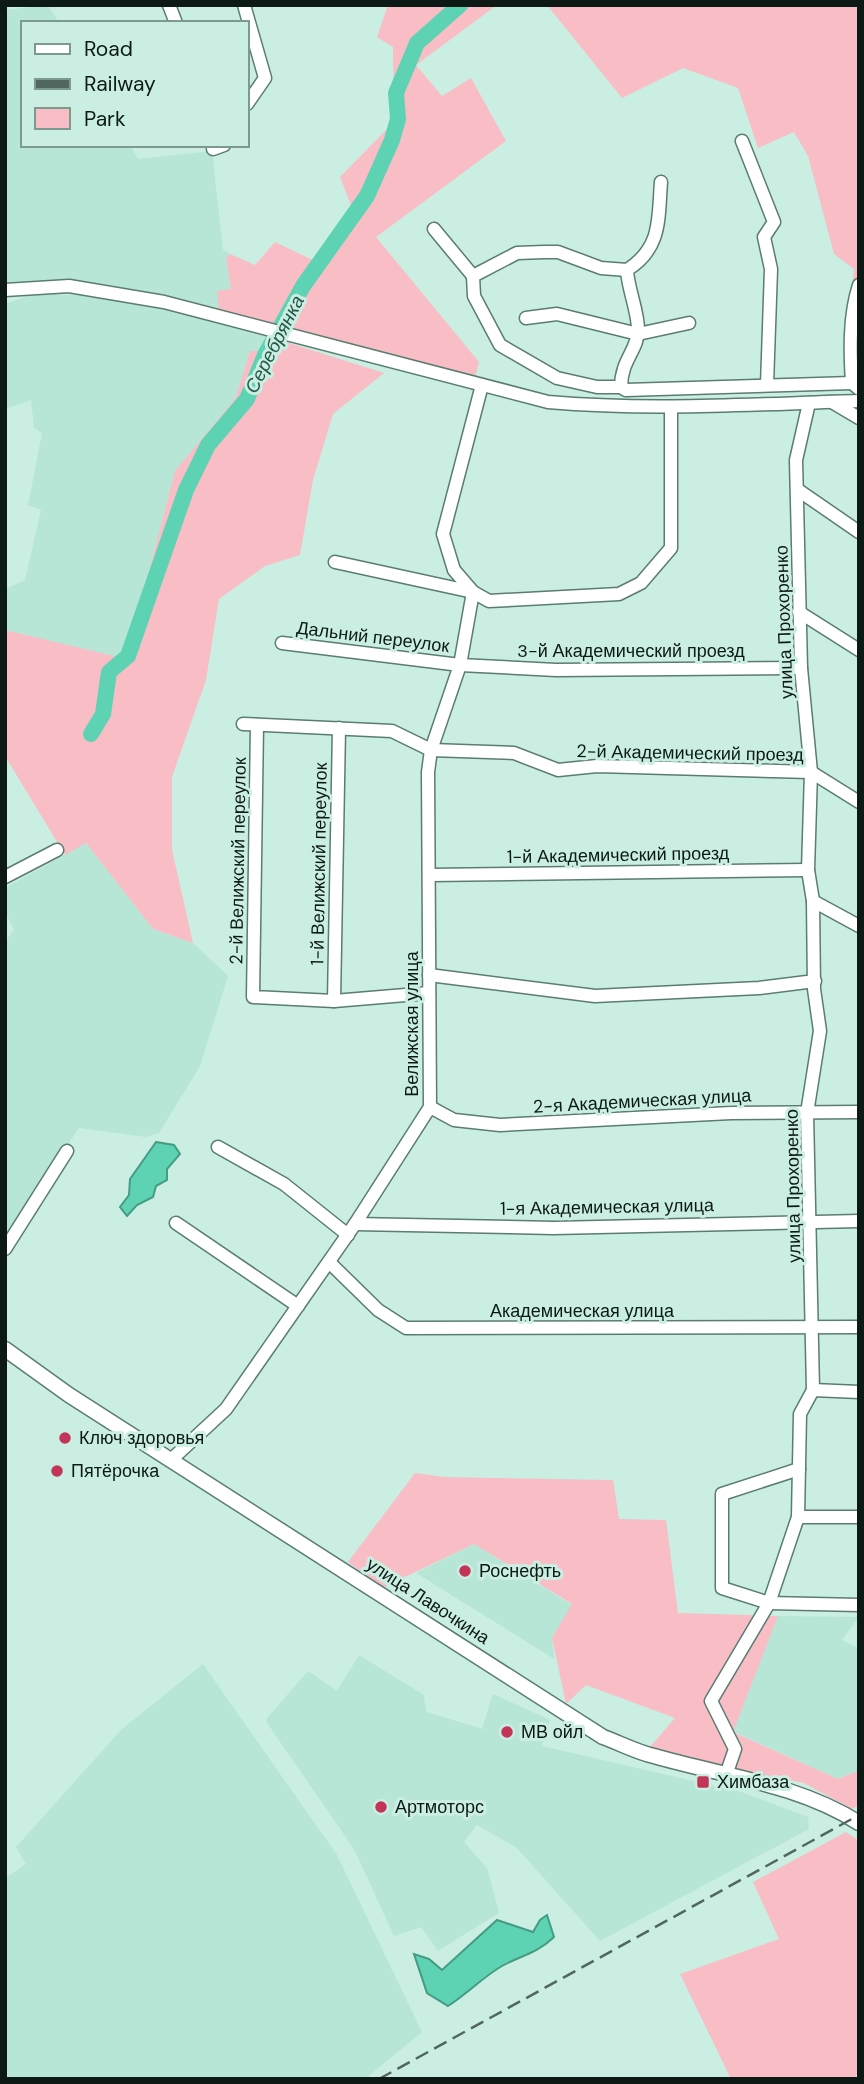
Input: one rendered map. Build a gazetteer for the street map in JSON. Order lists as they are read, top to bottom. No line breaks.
{"streets":{"main road":["улица Лавочкина"],"street":["улица Прохоренко","Дальний переулок","3-й Академический проезд","2-й Академический проезд","1-й Академический проезд","2-й Велижский переулок","1-й Велижский переулок","Велижская улица","2-я Академическая улица","1-я Академическая улица","Академическая улица"]},"crossings":[["улица Прохоренко","3-й Академический проезд"],["улица Прохоренко","2-й Академический проезд"],["улица Прохоренко","1-й Академический проезд"],["улица Прохоренко","2-я Академическая улица"],["улица Прохоренко","1-я Академическая улица"],["улица Прохоренко","Академическая улица"],["улица Прохоренко","улица Лавочкина"],["Дальний переулок","3-й Академический проезд"],["Дальний переулок","Велижская улица"],["3-й Академический проезд","Велижская улица"],["2-й Академический проезд","Велижская улица"],["1-й Академический проезд","Велижская улица"],["2-й Велижский переулок","1-й Велижский переулок"],["Велижская улица","2-я Академическая улица"],["Велижская улица","1-я Академическая улица"],["Велижская улица","Академическая улица"],["Велижская улица","улица Лавочкина"]],"water":["Серебрянка"],"places":{"other":["Ключ здоровья","Пятёрочка","Роснефть","МВ ойл","Артмоторс"],"transit":["Химбаза"]},"legend":["Road","Railway","Park"]}
